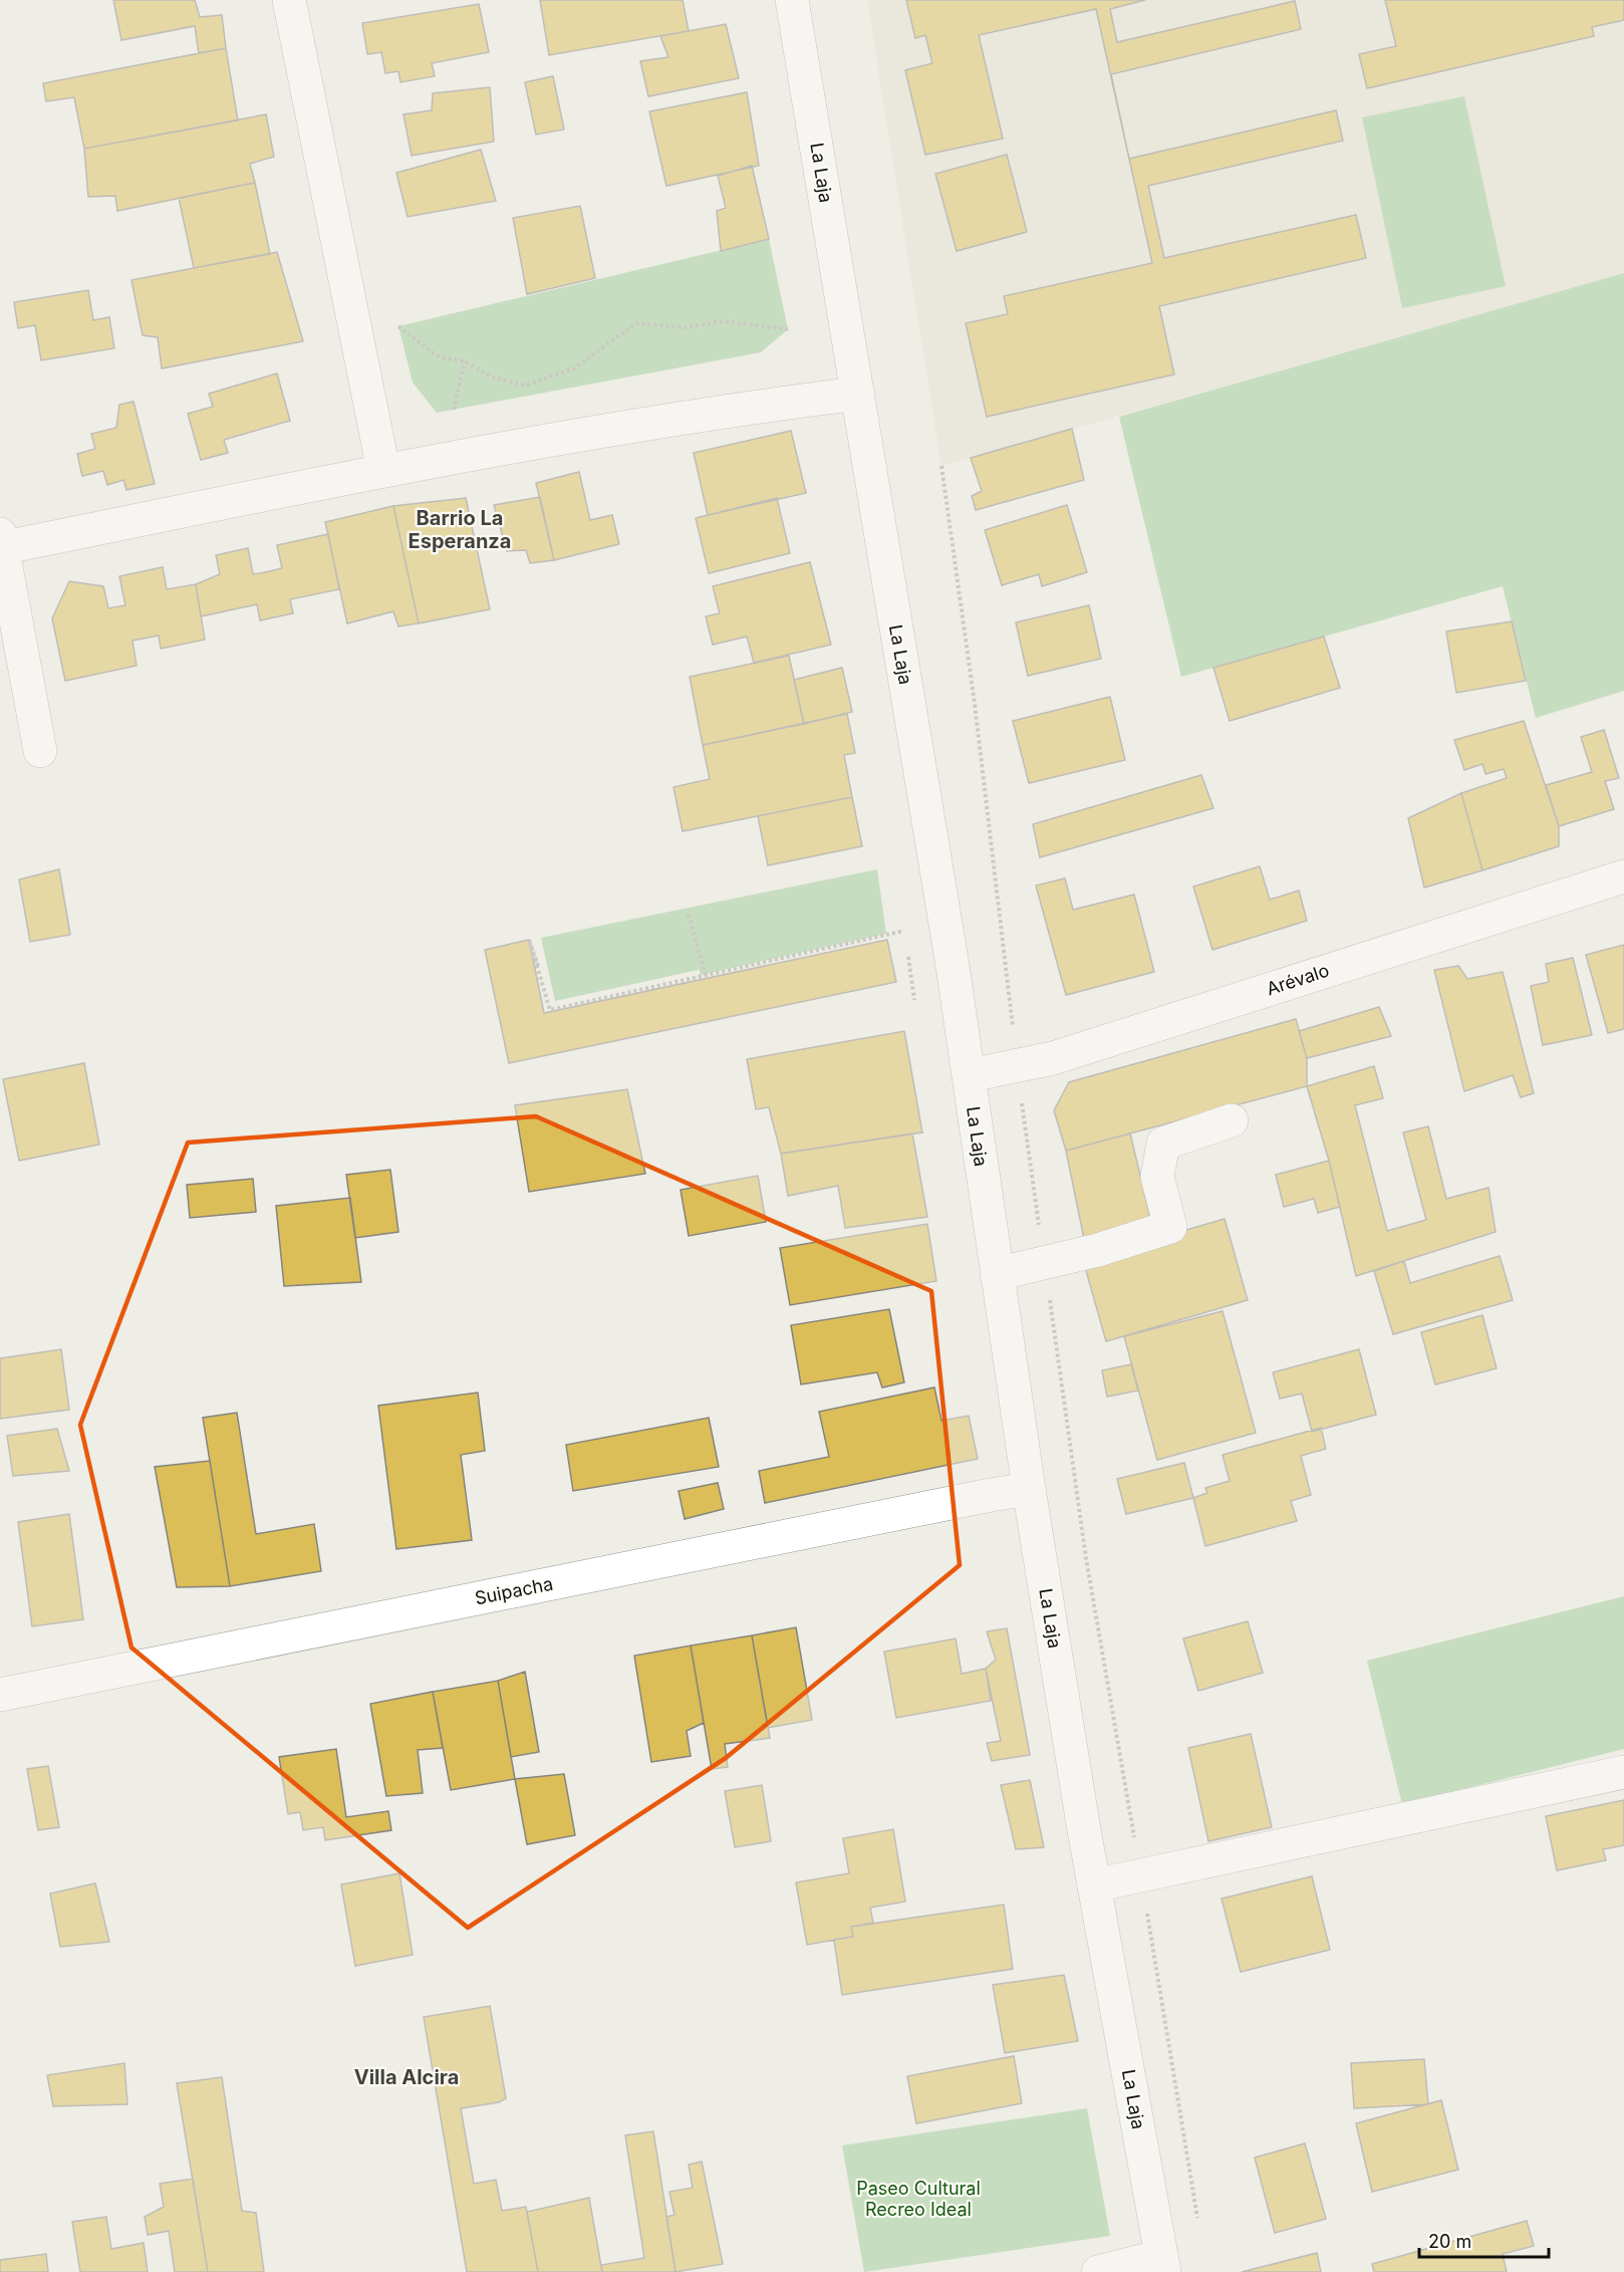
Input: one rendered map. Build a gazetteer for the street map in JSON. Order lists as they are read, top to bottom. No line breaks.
{"streets":{"street":["La Laja","Arévalo","Suipacha"]},"crossings":[["La Laja","Arévalo"],["La Laja","Suipacha"]],"districts":["Barrio La Esperanza","Villa Alcira"],"parks":["Paseo Cultural Recreo Ideal"],"scale_bar":"20 m"}
